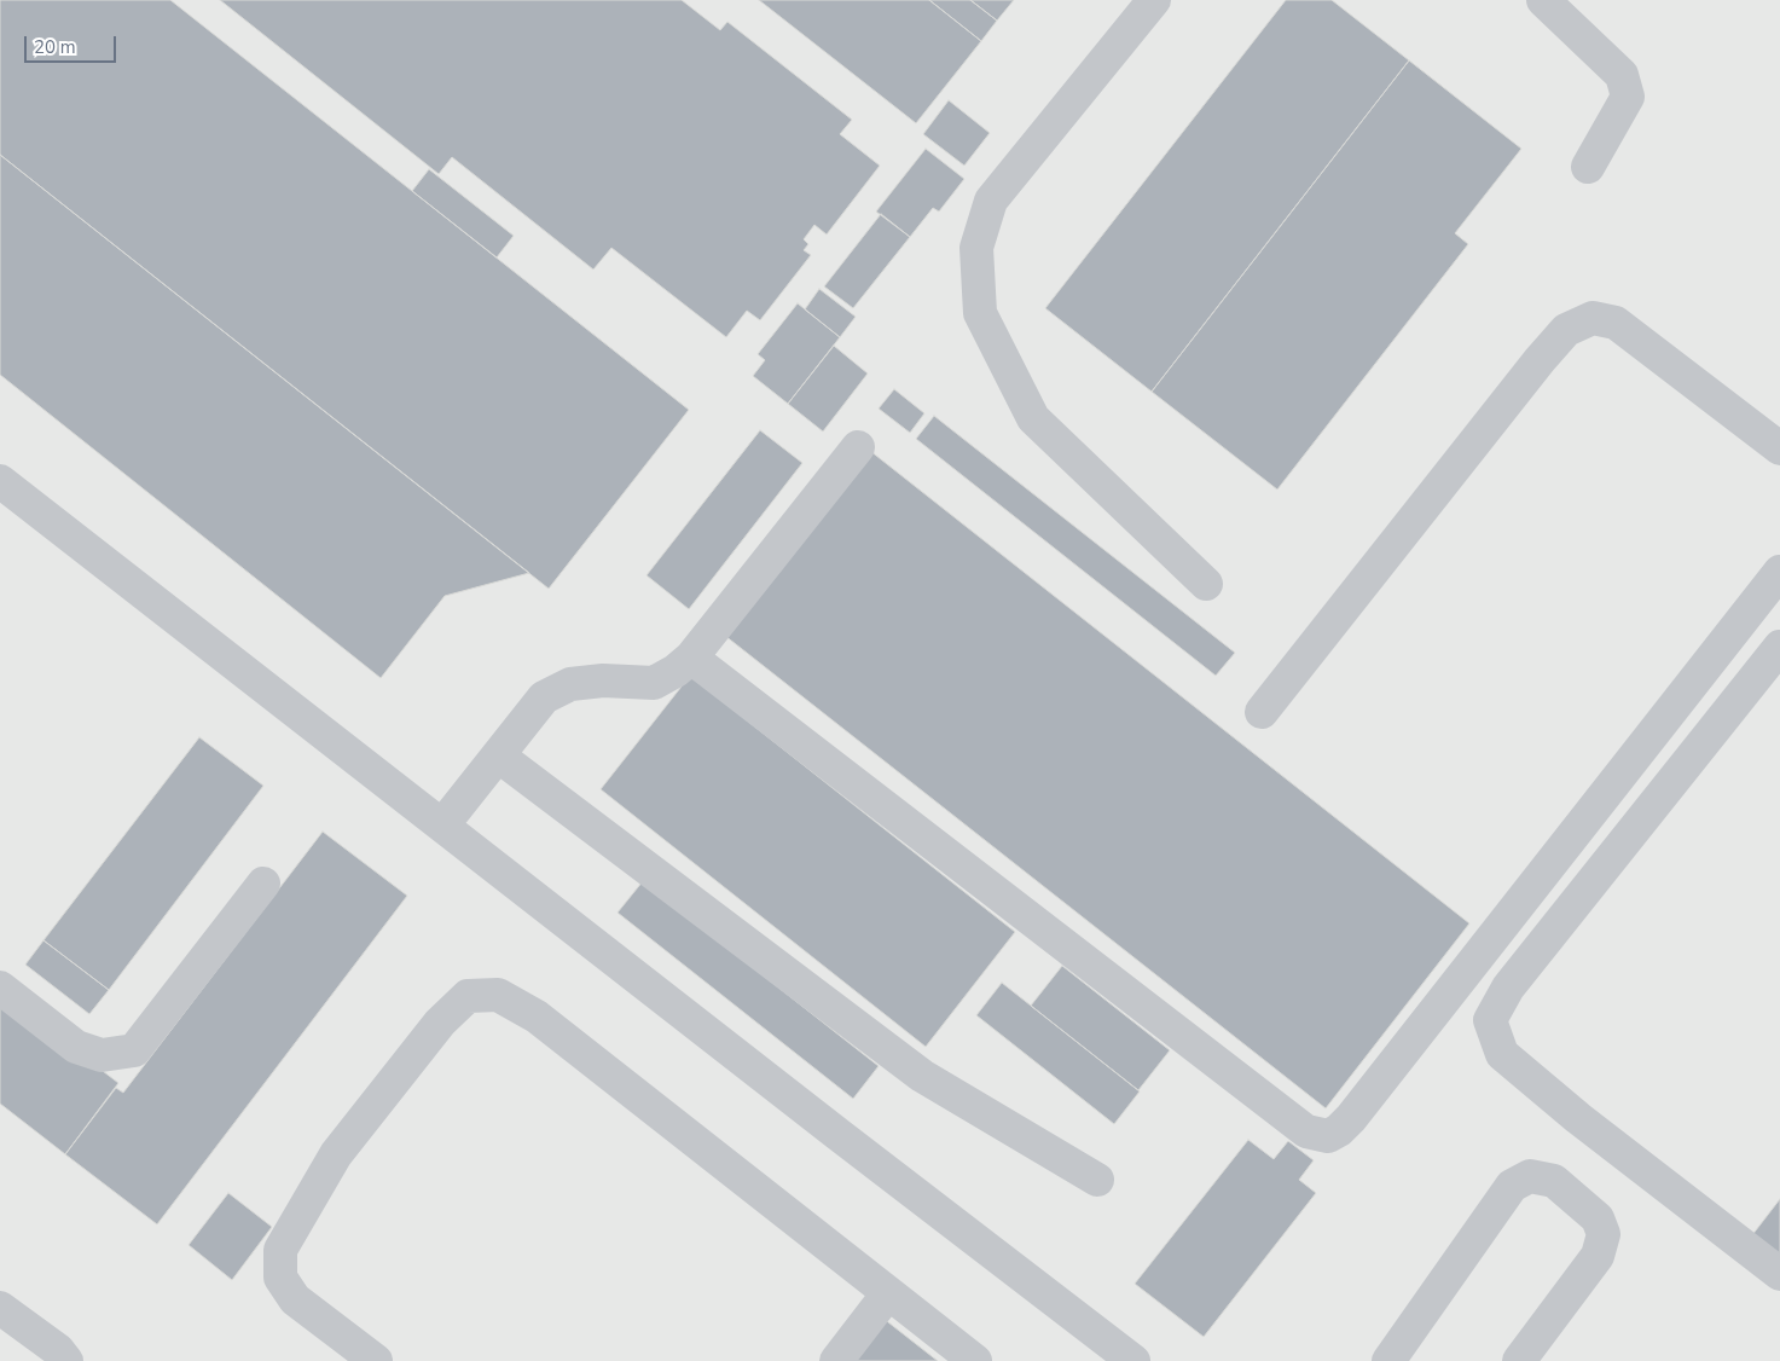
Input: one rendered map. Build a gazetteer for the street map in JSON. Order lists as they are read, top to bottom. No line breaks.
{"scale_bar":"20 m"}
